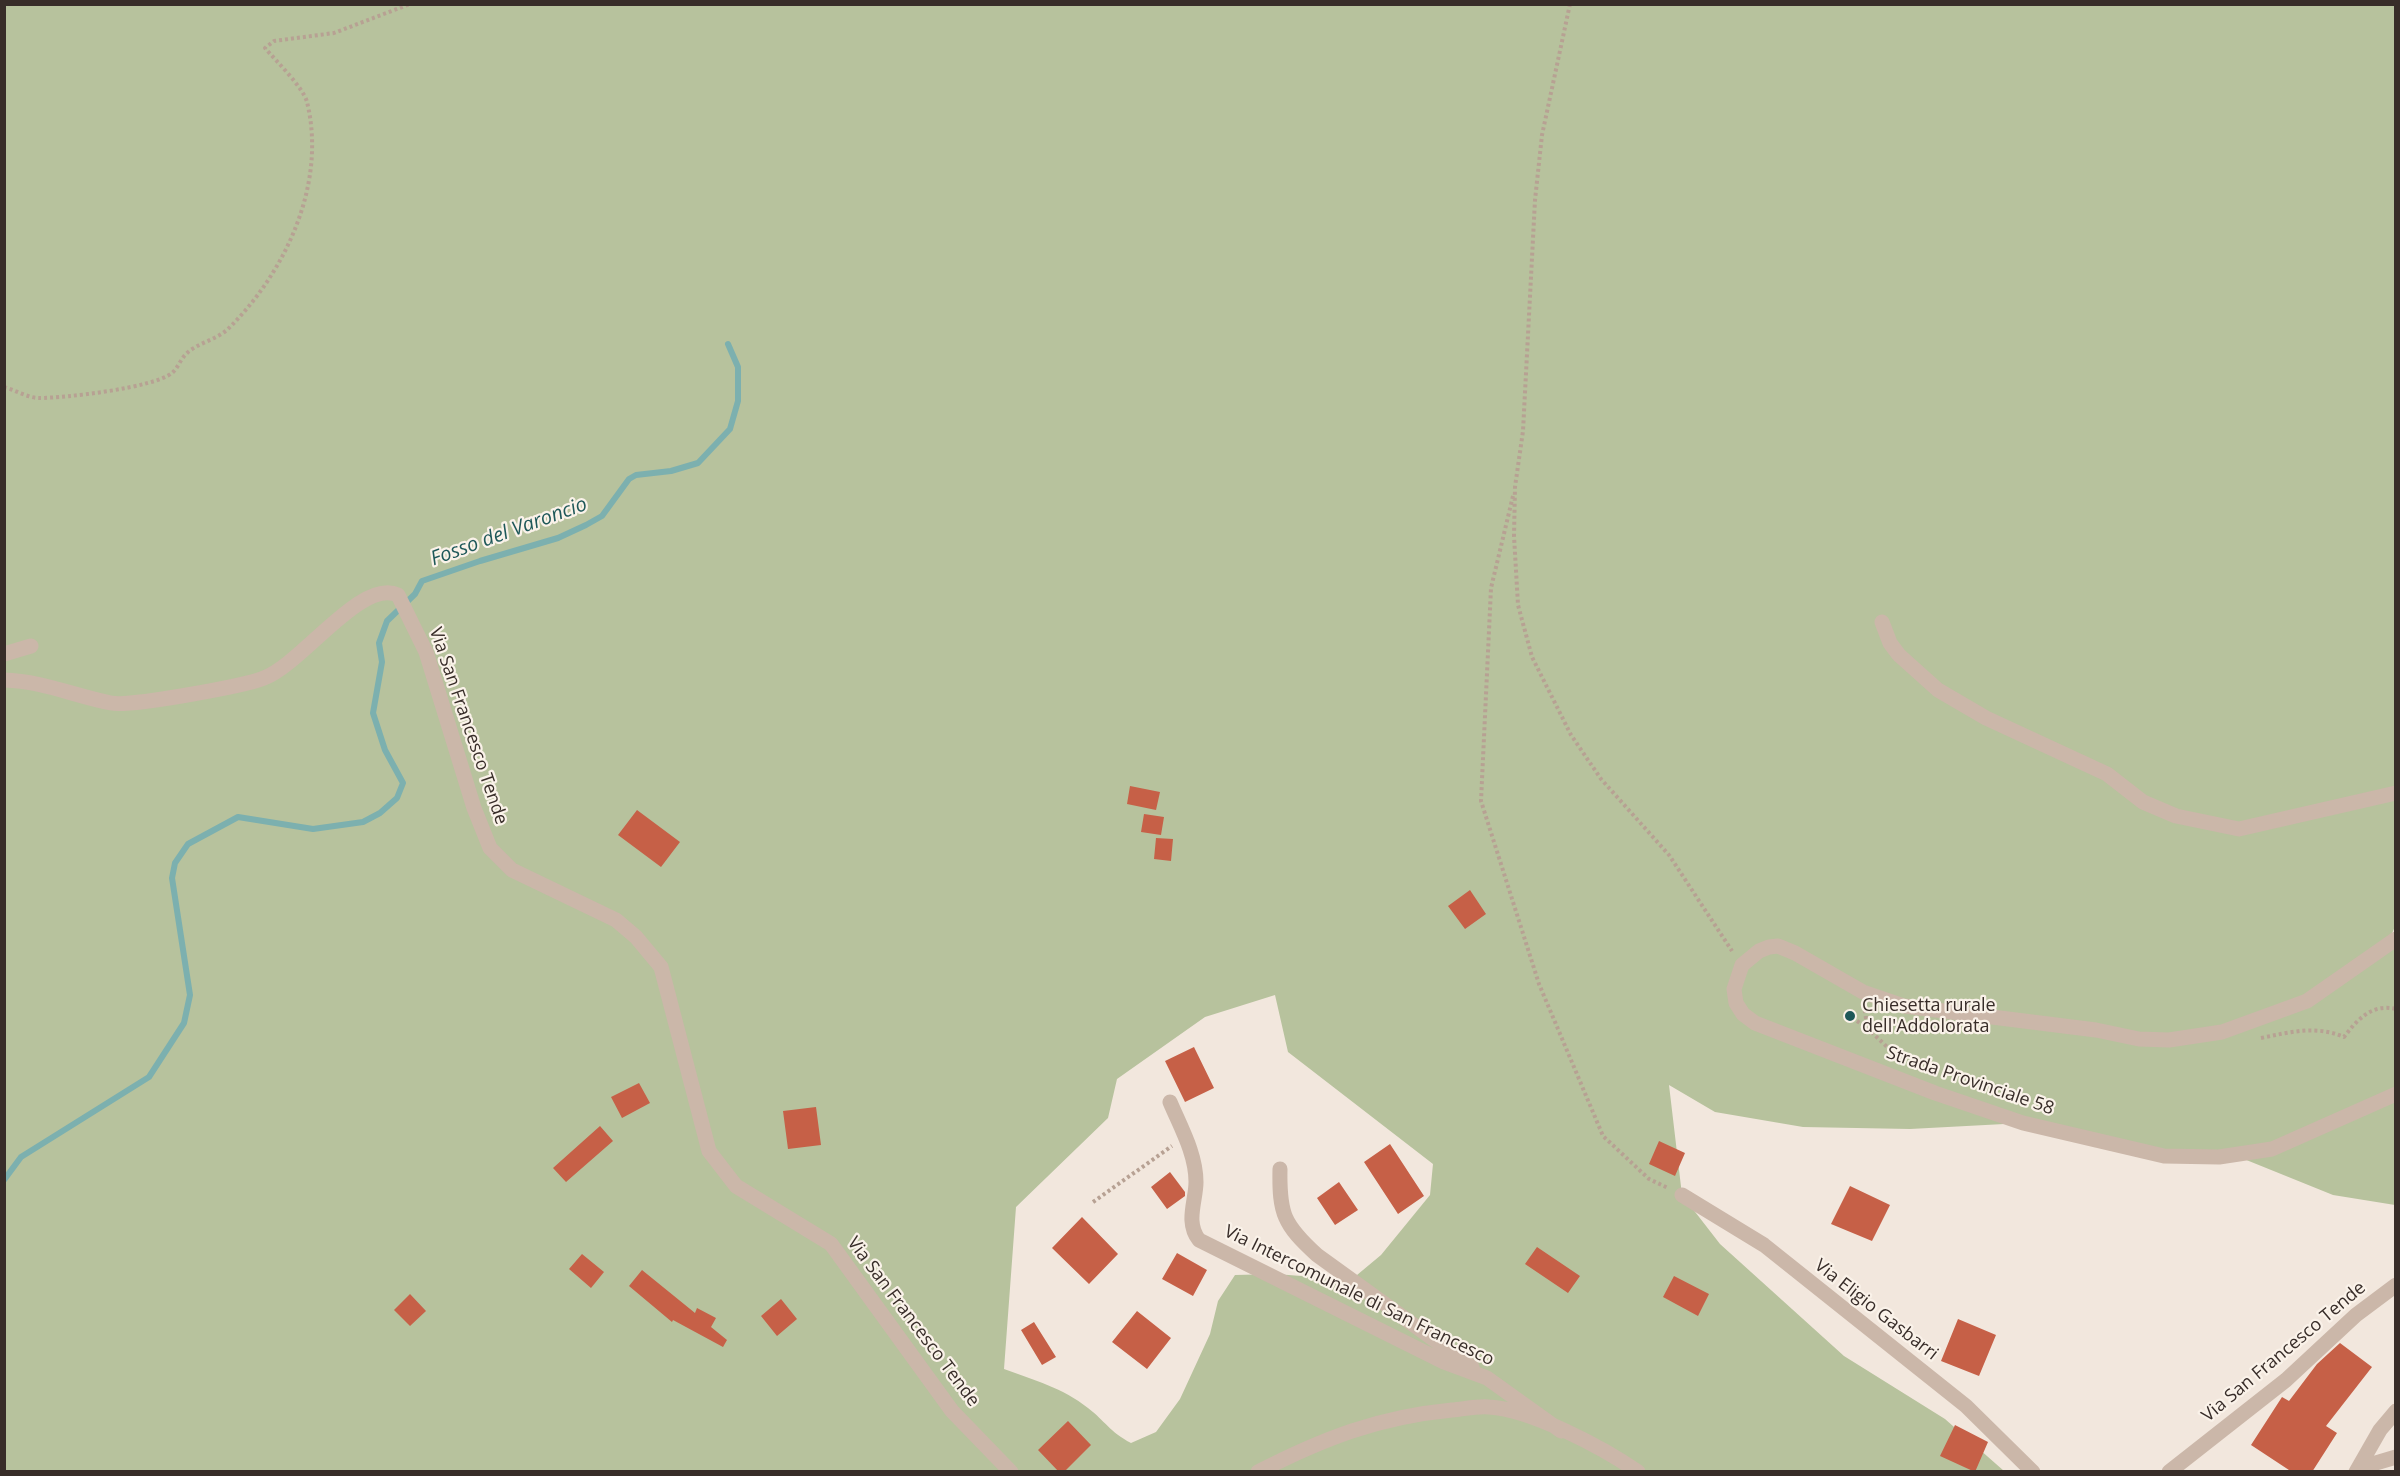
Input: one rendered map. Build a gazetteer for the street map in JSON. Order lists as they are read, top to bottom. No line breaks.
{"streets":{"street":["Via San Francesco Tende","Strada Provinciale 58","Via Intercomunale di San Francesco","Via Eligio Gasbarri"]},"water":["Fosso del Varoncio"],"places":["Chiesetta rurale dell'Addolorata"]}
